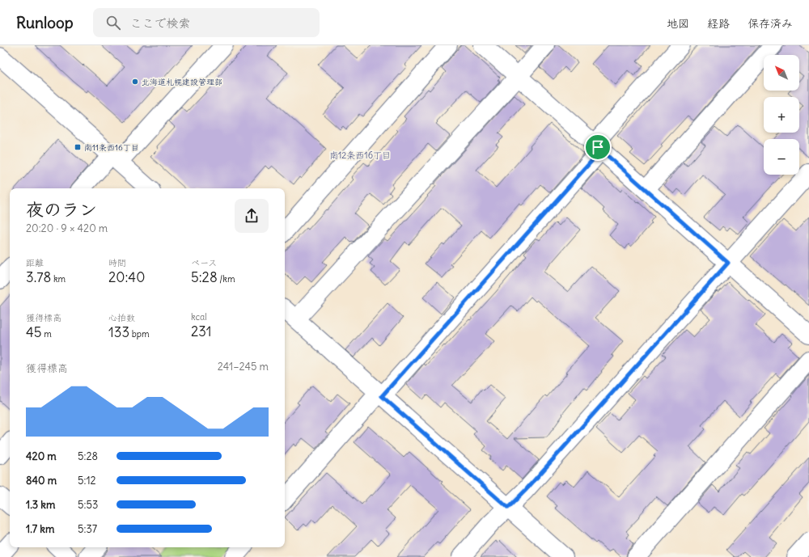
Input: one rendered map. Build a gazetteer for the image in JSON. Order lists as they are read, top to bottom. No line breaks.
{"districts":["南12条西16丁目"],"places":{"other":["北海道札幌建設管理部"],"transit":["南11条西16丁目"]},"north":"top left","page":{"header":"Runloop","search":"ここで検索","nav":["地図","経路","保存済み"],"map_buttons":["+","−"],"heading":["夜のラン","20:20 · 9 × 420 m"],"stats":[["距離","3.78 km"],["時間","20:40"],["ペース","5:28 /km"],["獲得標高","45 m"],["心拍数","133 bpm"],["kcal","231"]],"chart":["獲得標高","241–245 m"],"list":[{"name":"420 m","note":"5:28"},{"name":"840 m","note":"5:12"},{"name":"1.3 km","note":"5:53"},{"name":"1.7 km","note":"5:37"}]}}
